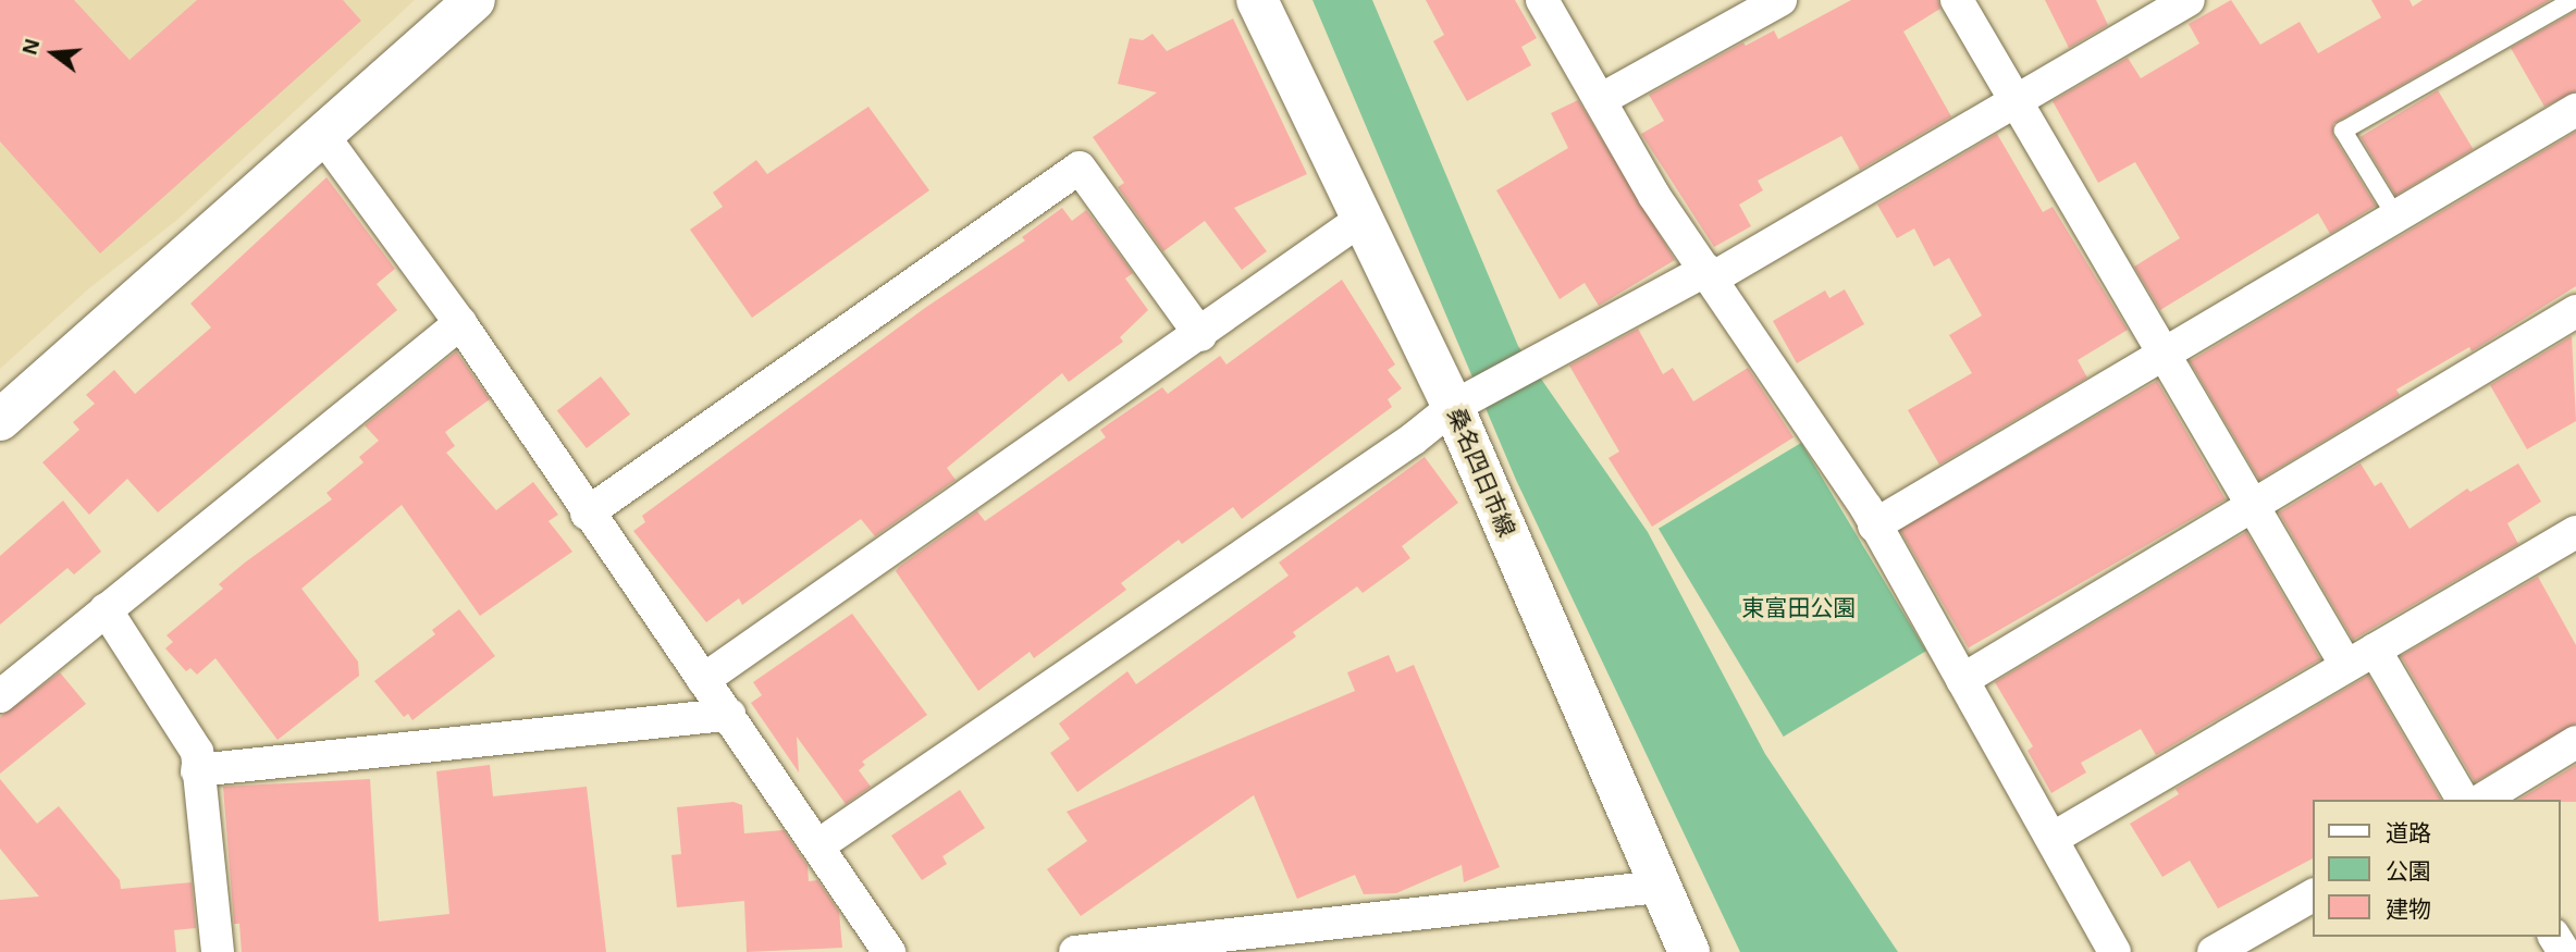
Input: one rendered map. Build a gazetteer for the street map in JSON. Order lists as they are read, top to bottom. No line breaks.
{"streets":{"main road":["桑名四日市線"]},"parks":["東富田公園"],"legend":["道路","公園","建物"],"north":"left"}
